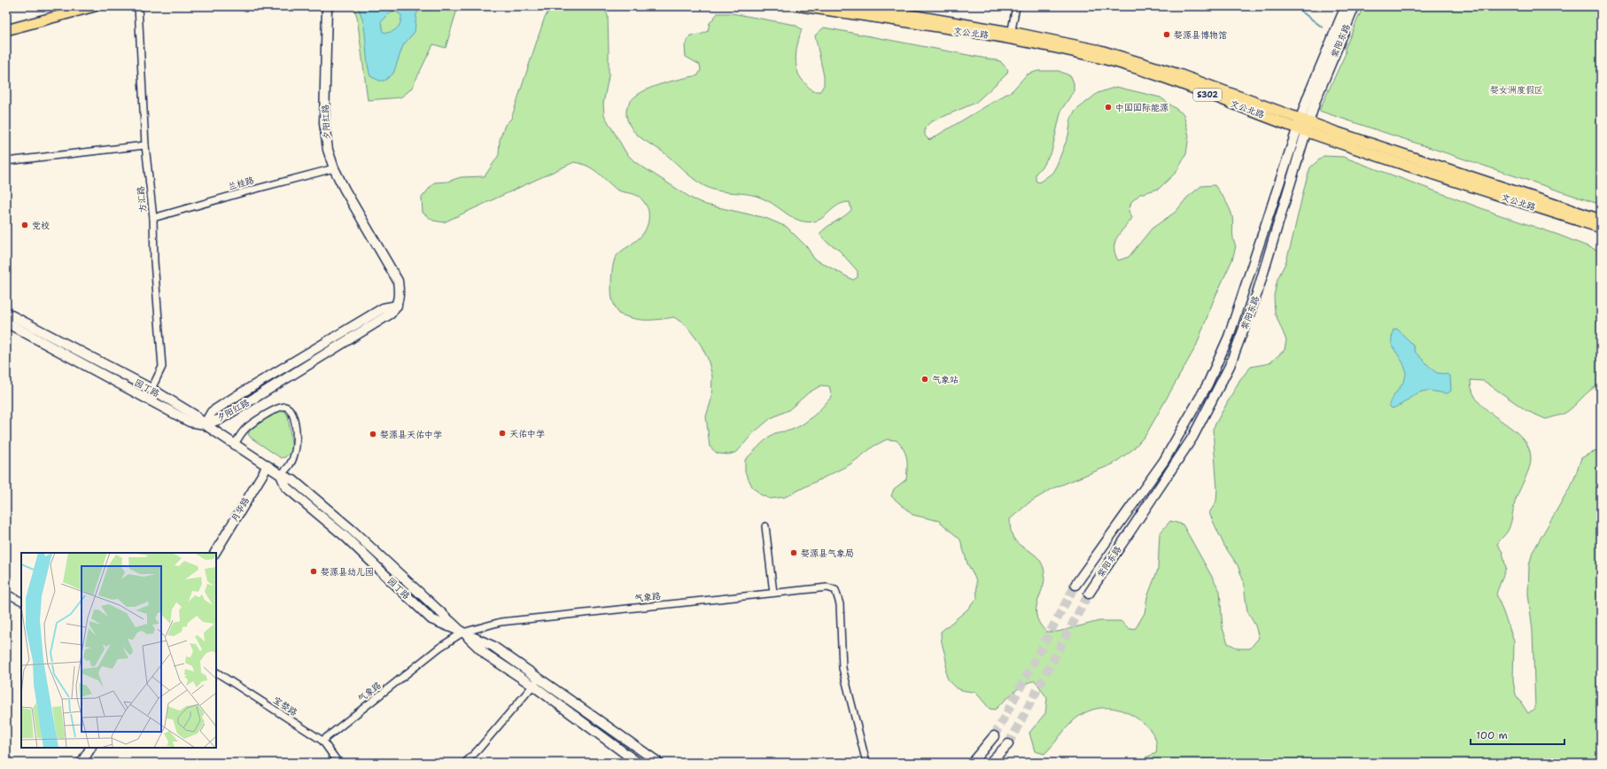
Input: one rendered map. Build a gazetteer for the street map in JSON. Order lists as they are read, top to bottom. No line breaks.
{"streets":{"main road":["文公北路","紫阳东路","S302","夕阳红路","园丁路","月华路"],"street":["兰桂路","方汇路","气象路","宝婺路"]},"crossings":[["文公北路","紫阳东路"],["夕阳红路","兰桂路"],["夕阳红路","园丁路"],["兰桂路","方汇路"],["方汇路","园丁路"],["园丁路","月华路"],["园丁路","气象路"],["气象路","宝婺路"]],"parks":["婺女洲度假区"],"places":["婺源县博物馆","中国国际能源","党校","气象站","天佑中学","婺源县天佑中学","婺源县气象局","婺源县幼儿园"],"scale_bar":"100 m"}
